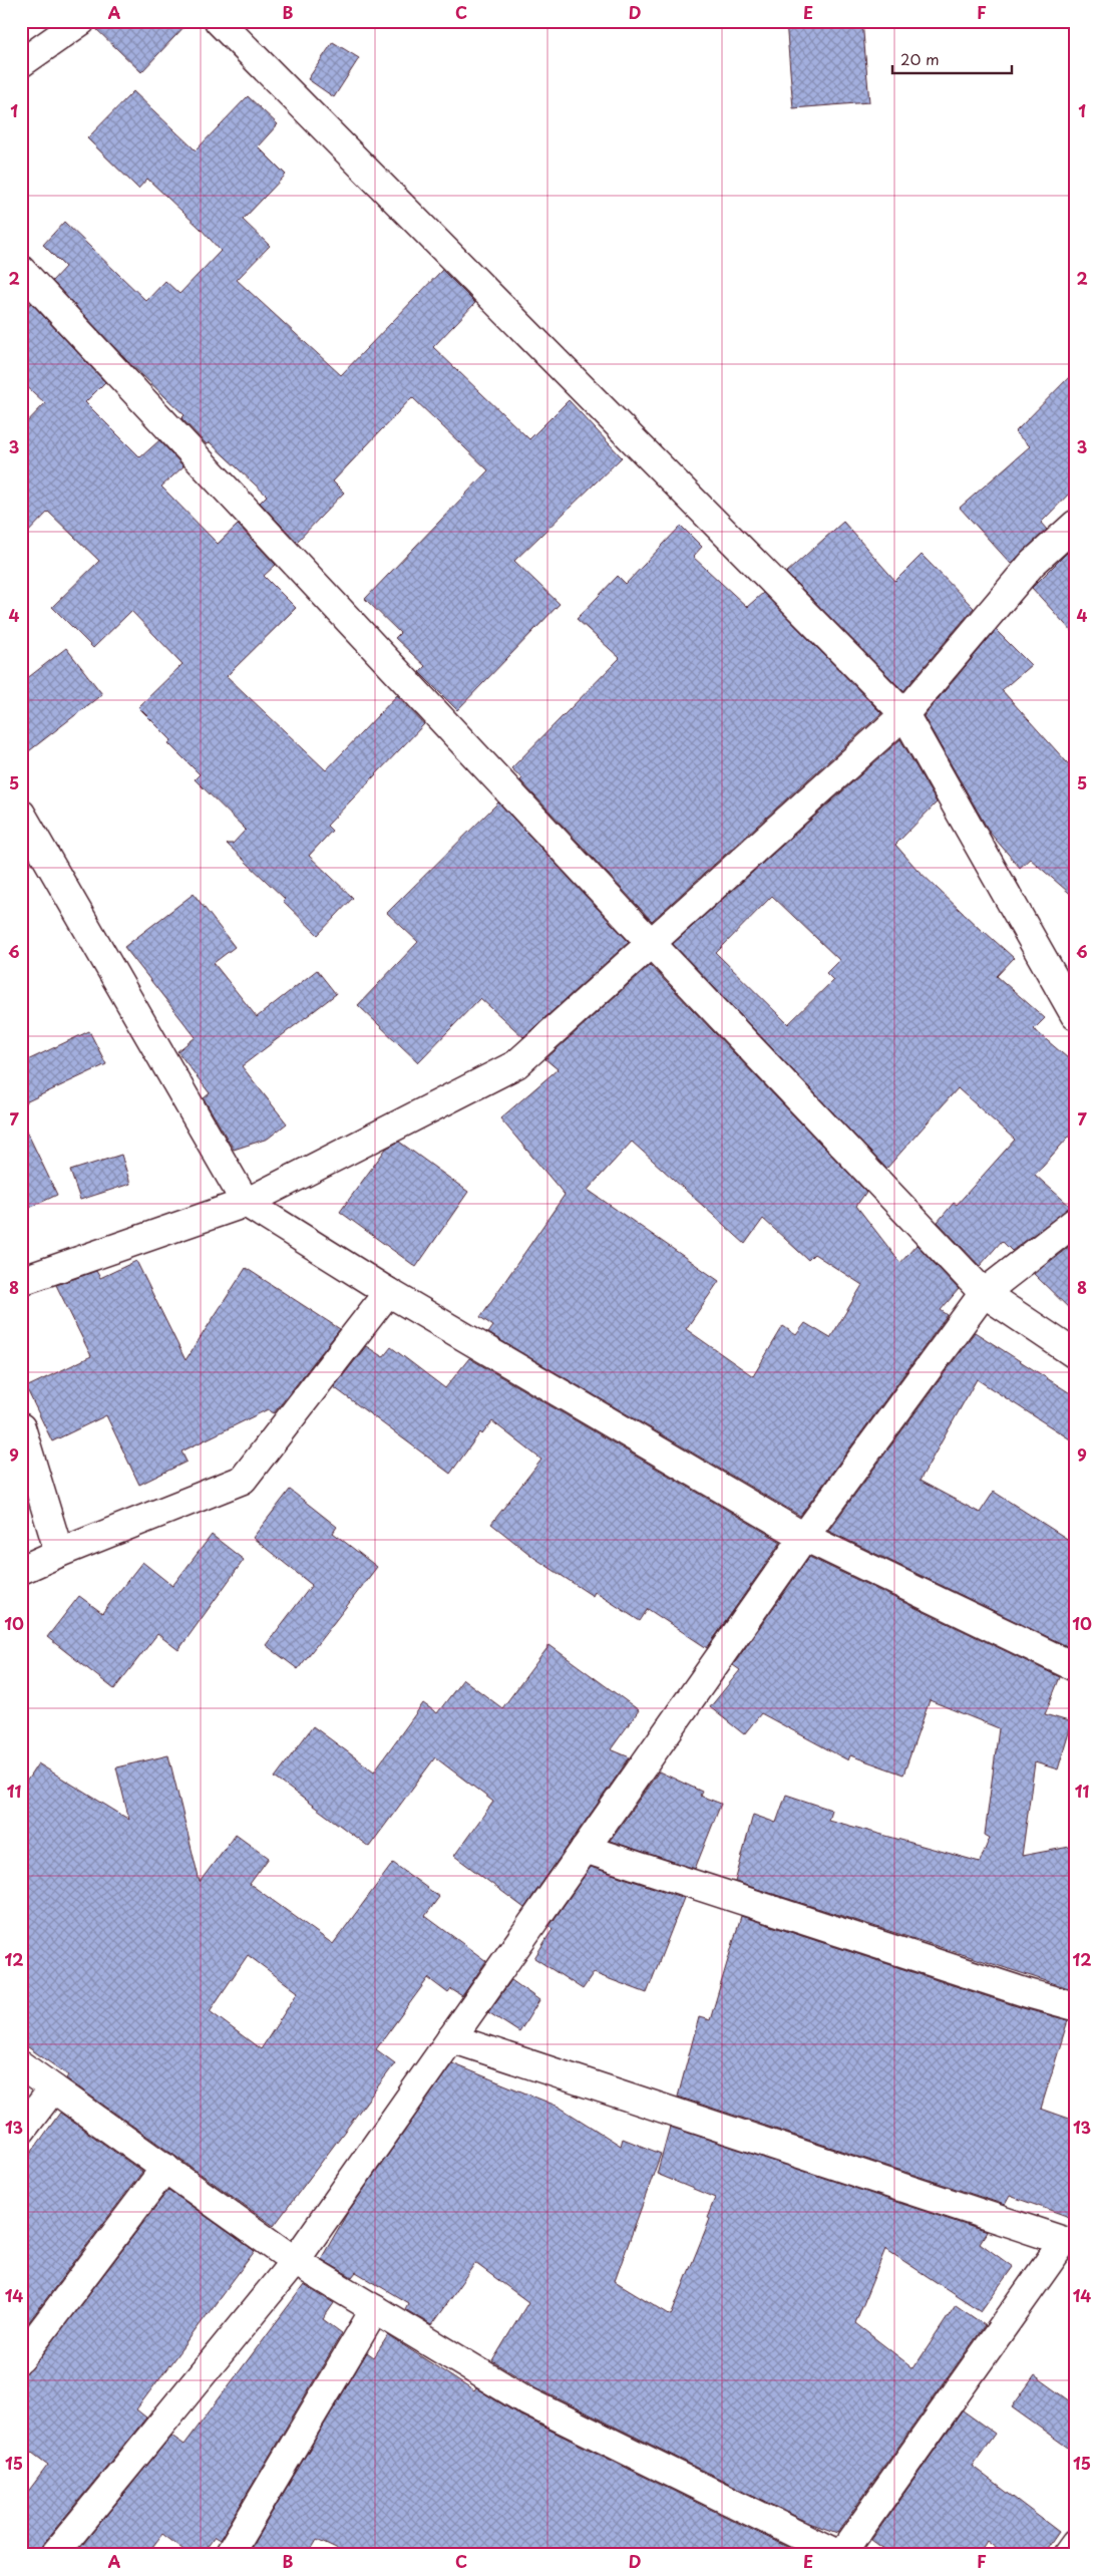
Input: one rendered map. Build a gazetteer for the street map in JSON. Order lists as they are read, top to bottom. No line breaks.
{"scale_bar":"20 m","grid":{"columns":["A","B","C","D","E","F"],"rows":["1","2","3","4","5","6","7","8","9","10","11","12","13","14","15"]}}
